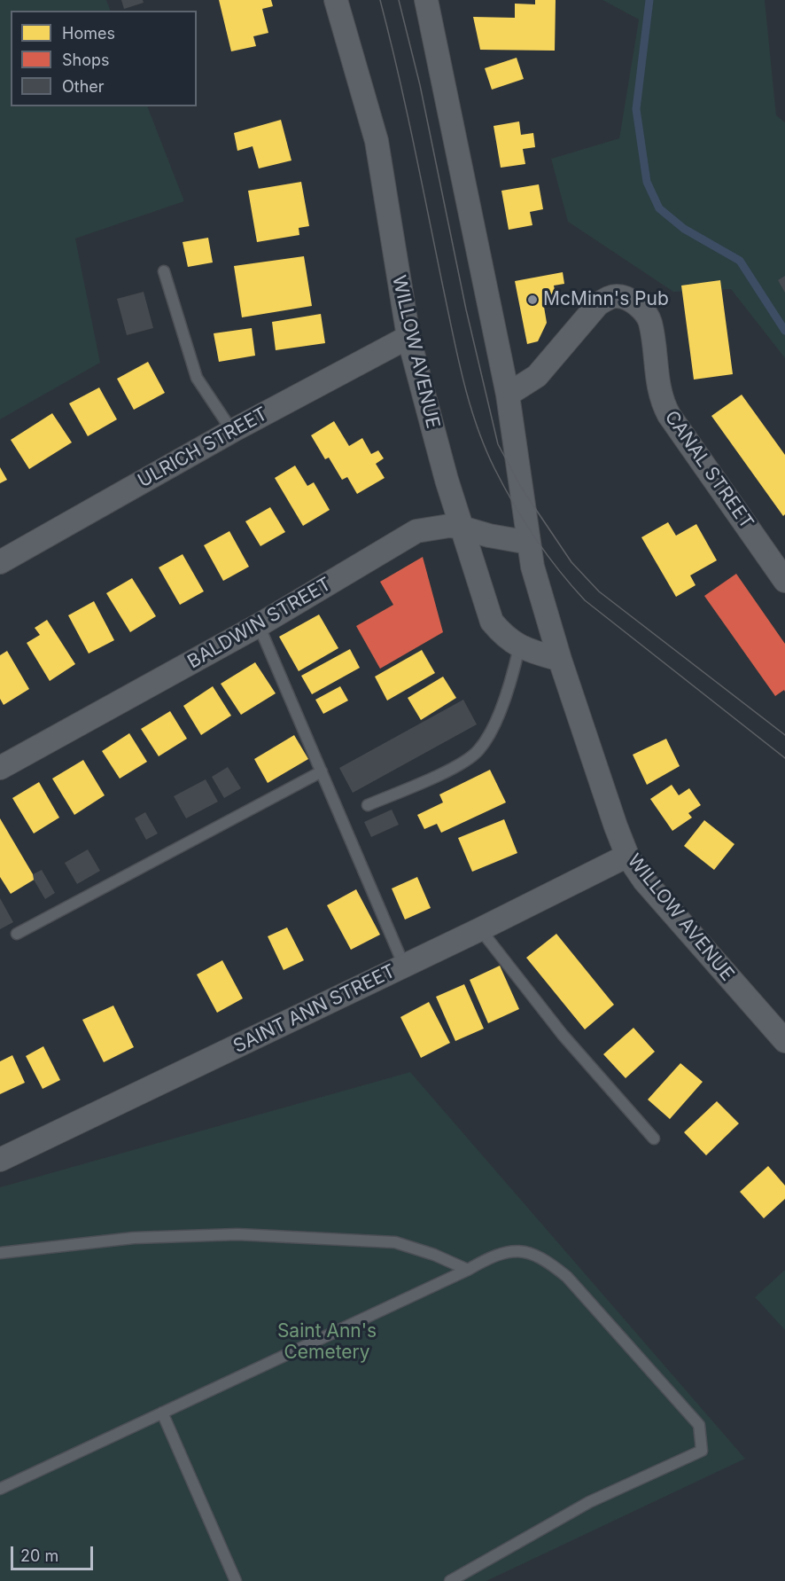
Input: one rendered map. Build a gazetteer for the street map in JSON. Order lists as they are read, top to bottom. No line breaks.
{"streets":{"street":["WILLOW AVENUE","ULRICH STREET","CANAL STREET","BALDWIN STREET","SAINT ANN STREET"]},"crossings":[["WILLOW AVENUE","ULRICH STREET"],["WILLOW AVENUE","CANAL STREET"],["WILLOW AVENUE","BALDWIN STREET"],["WILLOW AVENUE","SAINT ANN STREET"]],"parks":["Saint Ann's Cemetery"],"places":["McMinn's Pub"],"legend":["Homes","Shops","Other"],"scale_bar":"20 m"}
